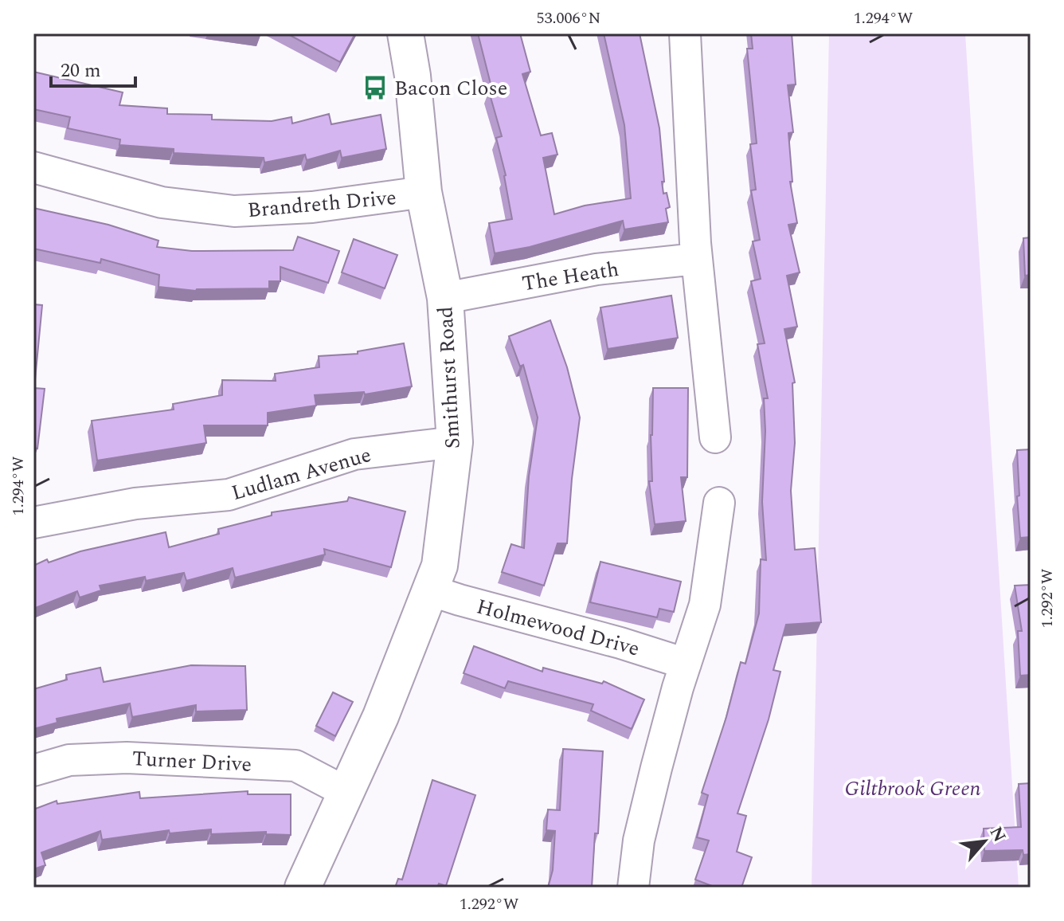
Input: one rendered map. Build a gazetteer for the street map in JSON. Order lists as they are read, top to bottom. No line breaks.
{"streets":{"street":["Brandreth Drive","The Heath","Smithurst Road","Ludlam Avenue","Holmewood Drive","Turner Drive"]},"crossings":[["Brandreth Drive","Smithurst Road"],["The Heath","Smithurst Road"],["Smithurst Road","Ludlam Avenue"],["Smithurst Road","Holmewood Drive"],["Smithurst Road","Turner Drive"]],"parks":["Giltbrook Green"],"places":{"bus stop":["Bacon Close"]},"scale_bar":"20 m","north":"top right","coordinates":["53.006°N","1.294°W","1.292°W"]}
